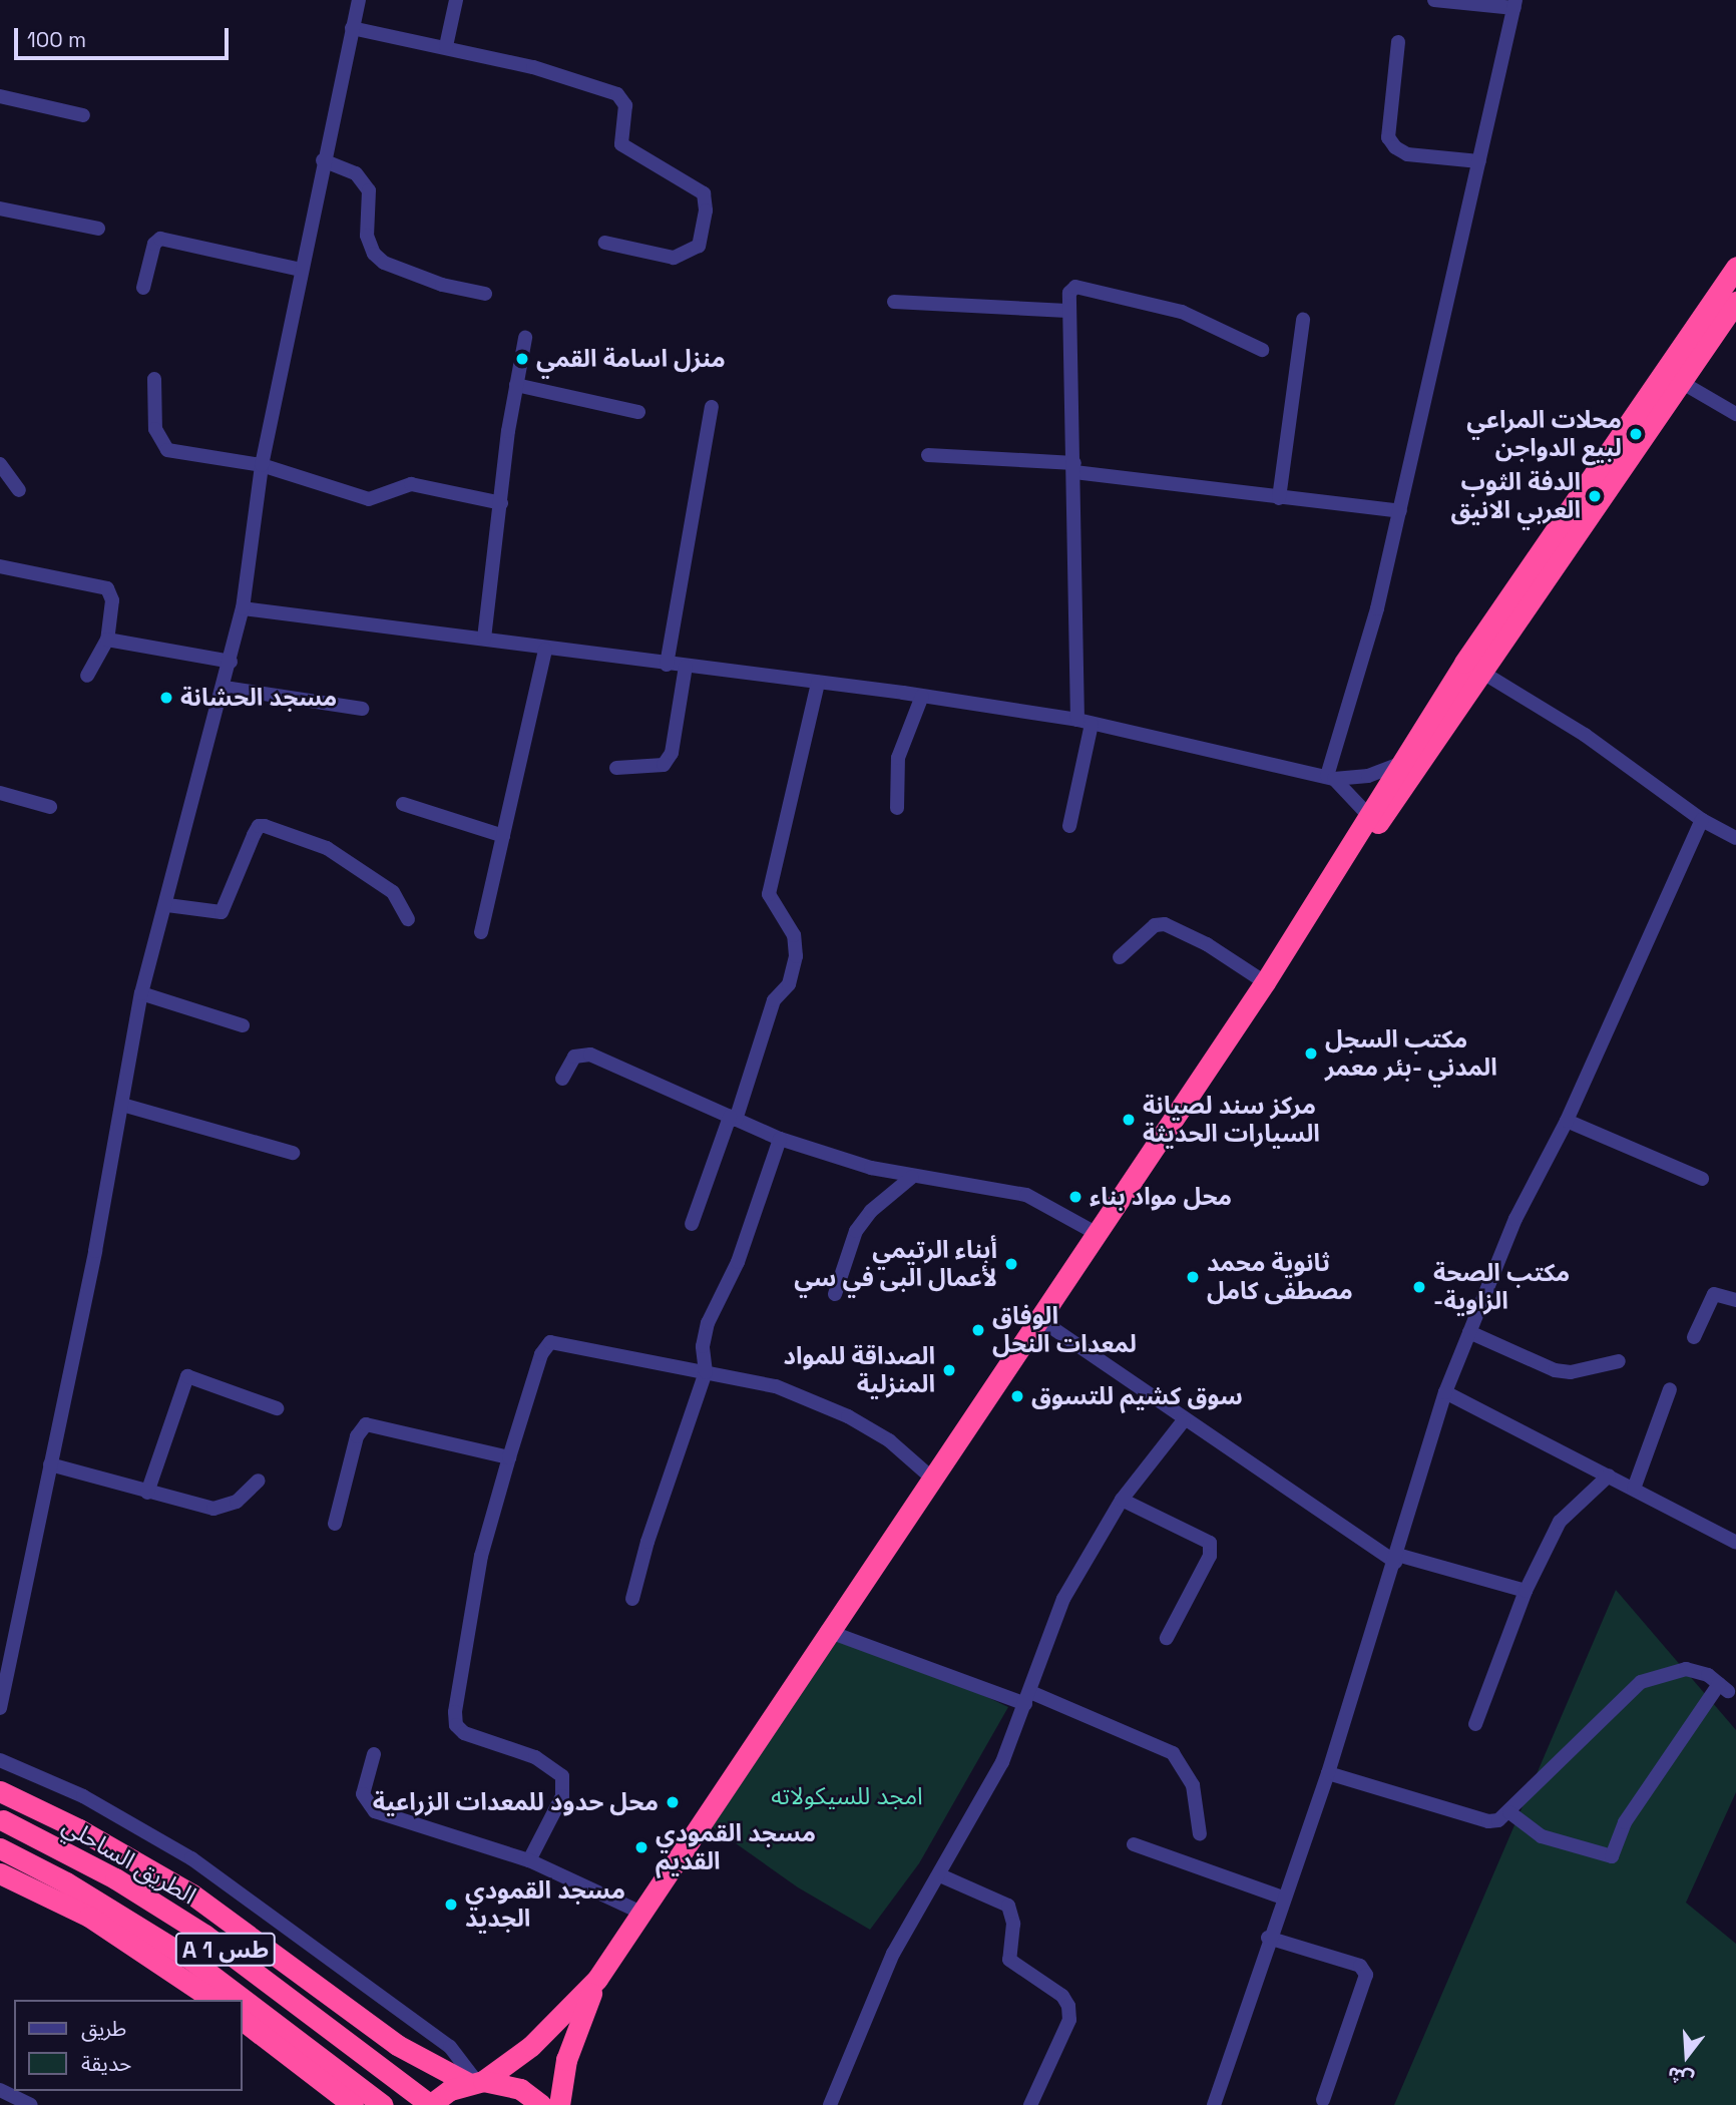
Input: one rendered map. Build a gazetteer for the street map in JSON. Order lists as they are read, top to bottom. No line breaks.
{"streets":{"highway":["الطريق الساحلي","A 1 طس"]},"parks":["امجد للسيكولاته"],"places":["منزل اسامة القمي","محلات المراعي لبيع الدواجن","الدفة الثوب العربي الانيق","مسجد الحشانة","مكتب السجل المدني -بئر معمر","مركز سند لصيانة السيارات الحديثة","محل مواد بناء","أبناء الرتيمي لأعمال البى في سي","ثانوية محمد مصطفى كامل","مكتب الصحة -الزاوية","الوفاق لمعدات النحل","الصداقة للمواد المنزلية","سوق كشيم للتسوق","محل حدود للمعدات الزراعية","مسجد القمودي القديم","مسجد القمودي الجديد"],"legend":["طريق","حديقة"],"scale_bar":"100 m","north":"bottom"}
